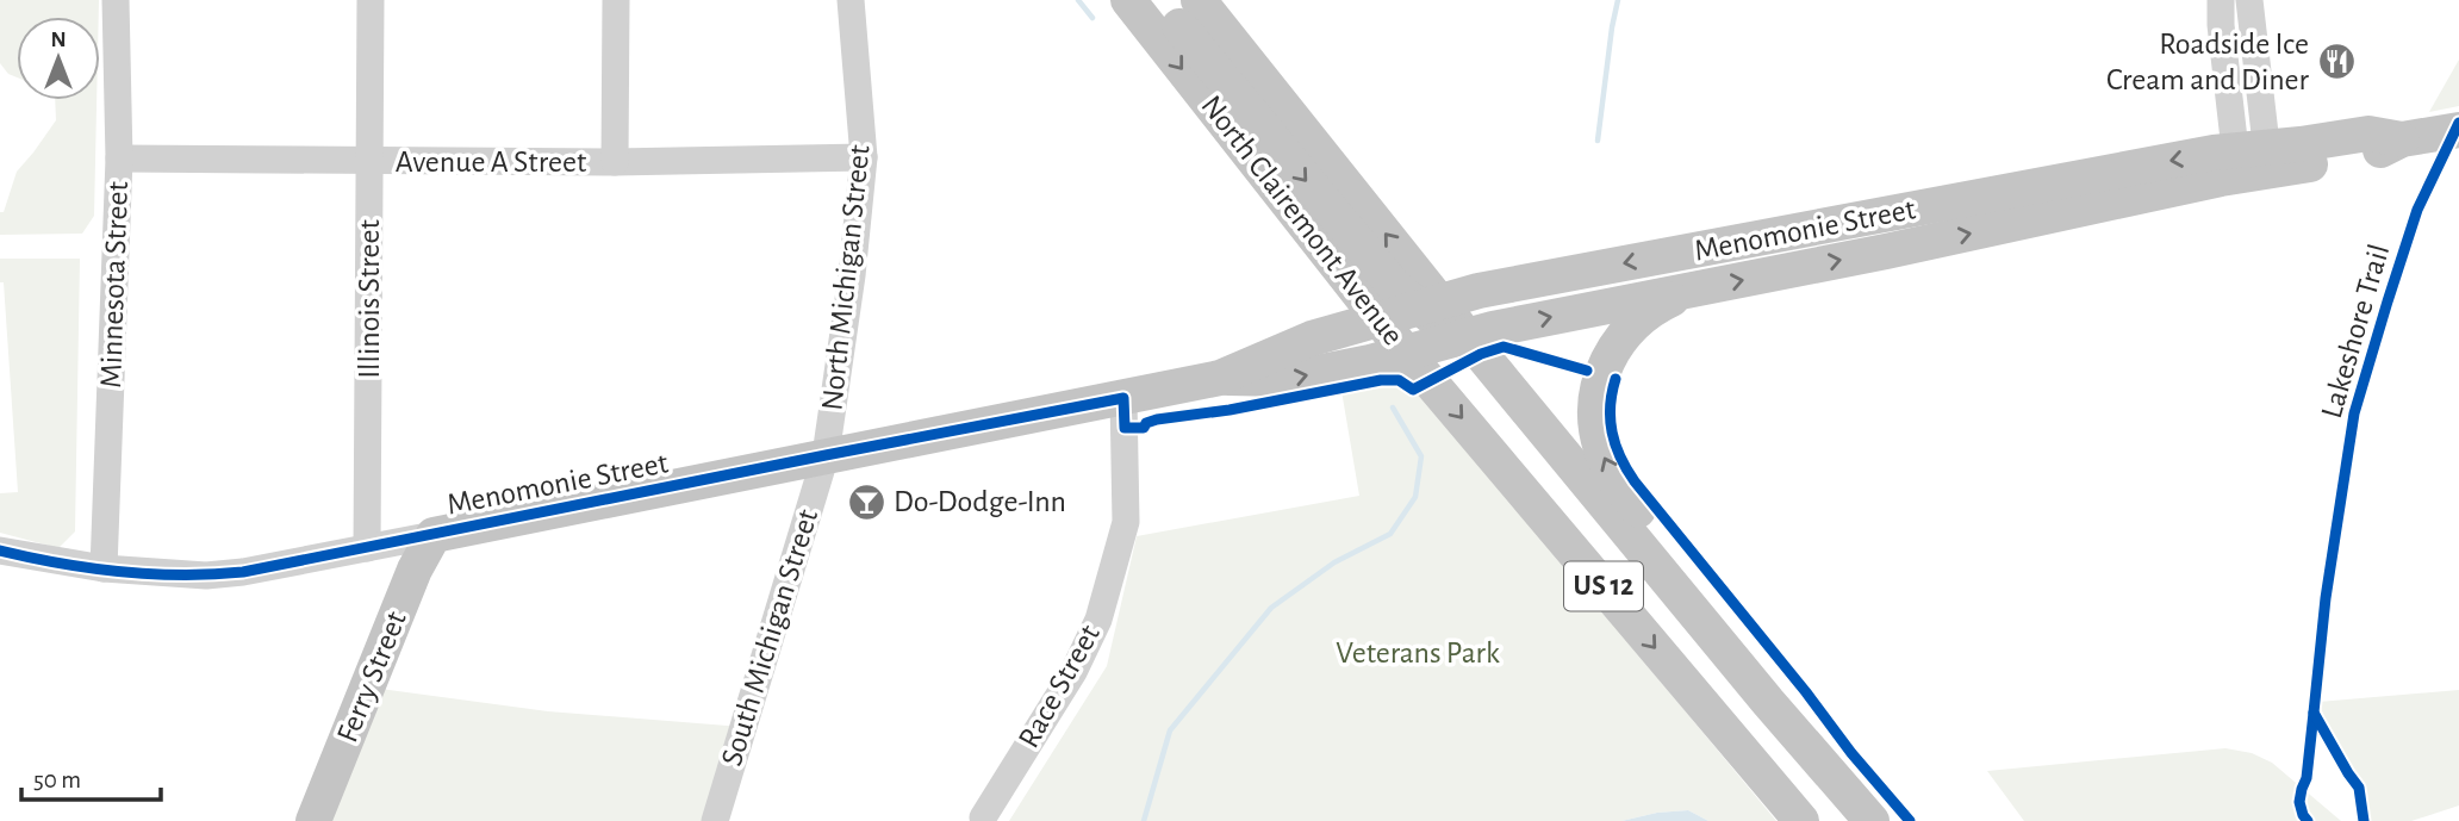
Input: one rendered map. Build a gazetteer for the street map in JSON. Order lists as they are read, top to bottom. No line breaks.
{"streets":{"main road":["North Clairemont Avenue","Menomonie Street","US 12","Ferry Street"],"street":["Avenue A Street","North Michigan Street","Minnesota Street","Illinois Street","South Michigan Street","Race Street"],"cycle path":["Lakeshore Trail"]},"crossings":[["Avenue A Street","North Michigan Street"],["Avenue A Street","Minnesota Street"],["Avenue A Street","Illinois Street"],["North Clairemont Avenue","Menomonie Street"],["Menomonie Street","North Michigan Street"],["Menomonie Street","Minnesota Street"],["Menomonie Street","Illinois Street"],["Menomonie Street","South Michigan Street"],["Menomonie Street","Ferry Street"],["Menomonie Street","Race Street"],["North Michigan Street","South Michigan Street"]],"parks":["Veterans Park"],"places":{"restaurant":["Roadside Ice Cream and Diner"],"bar":["Do-Dodge-Inn"]},"scale_bar":"50 m","north":"top"}
